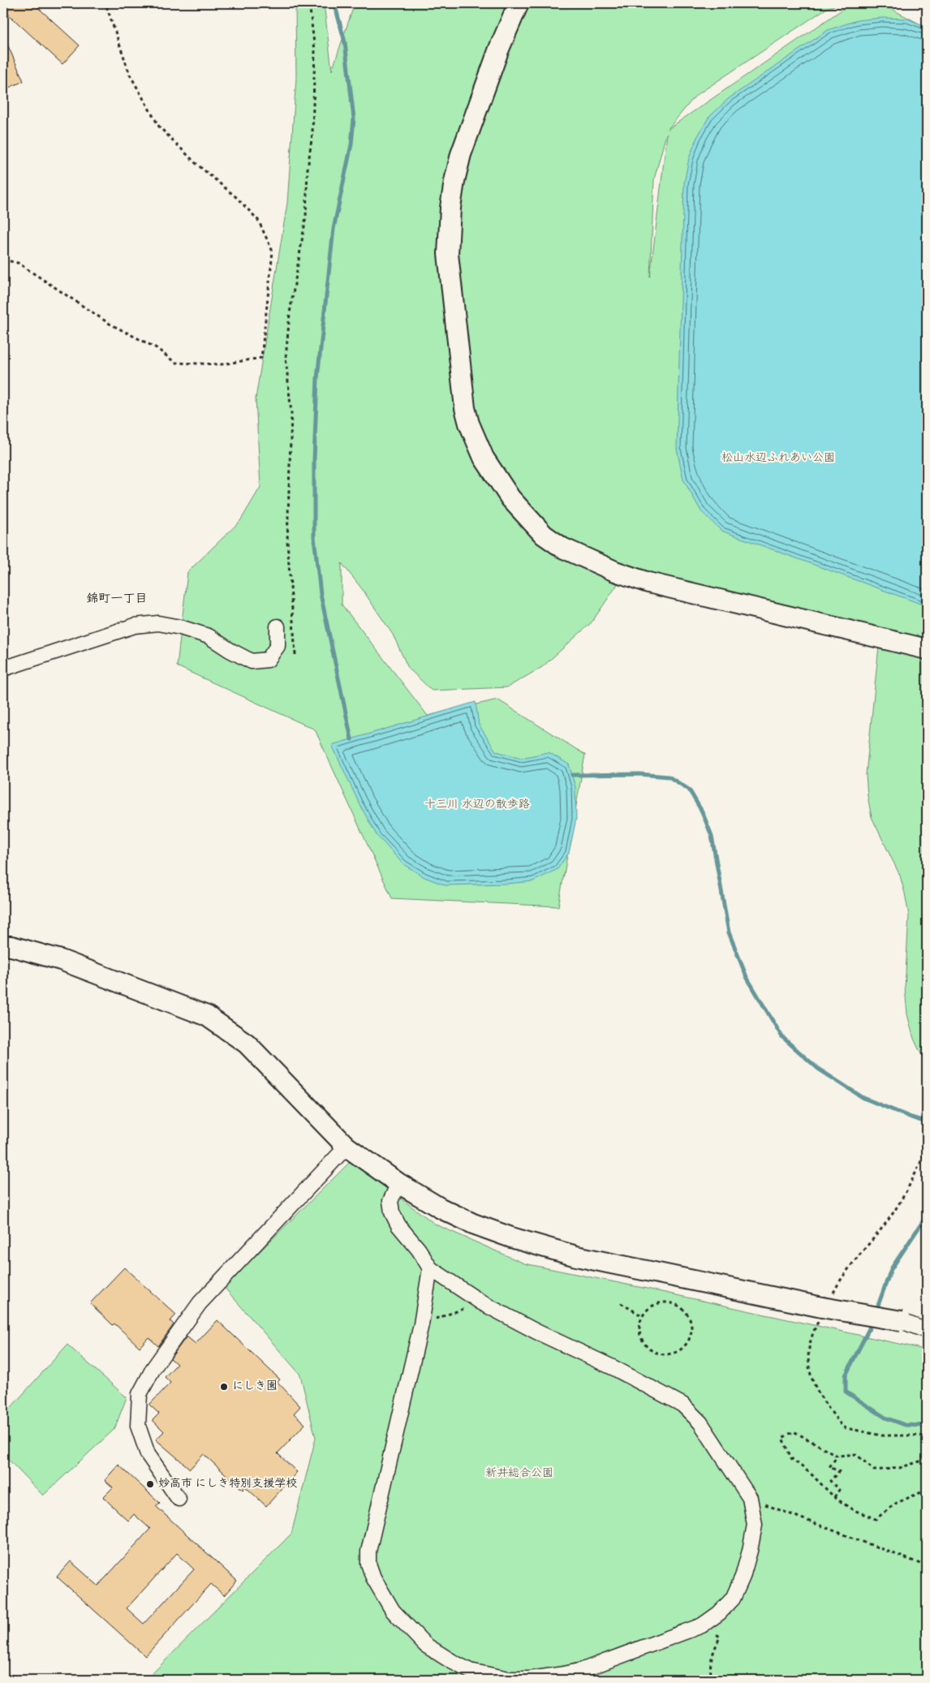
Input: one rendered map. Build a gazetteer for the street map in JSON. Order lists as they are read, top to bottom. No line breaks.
{"districts":["錦町一丁目"],"parks":["松山水辺ふれあい公園","十三川 水辺の散歩路","新井総合公園"],"places":["にしき園","妙高市 にしき特別支援学校"]}
